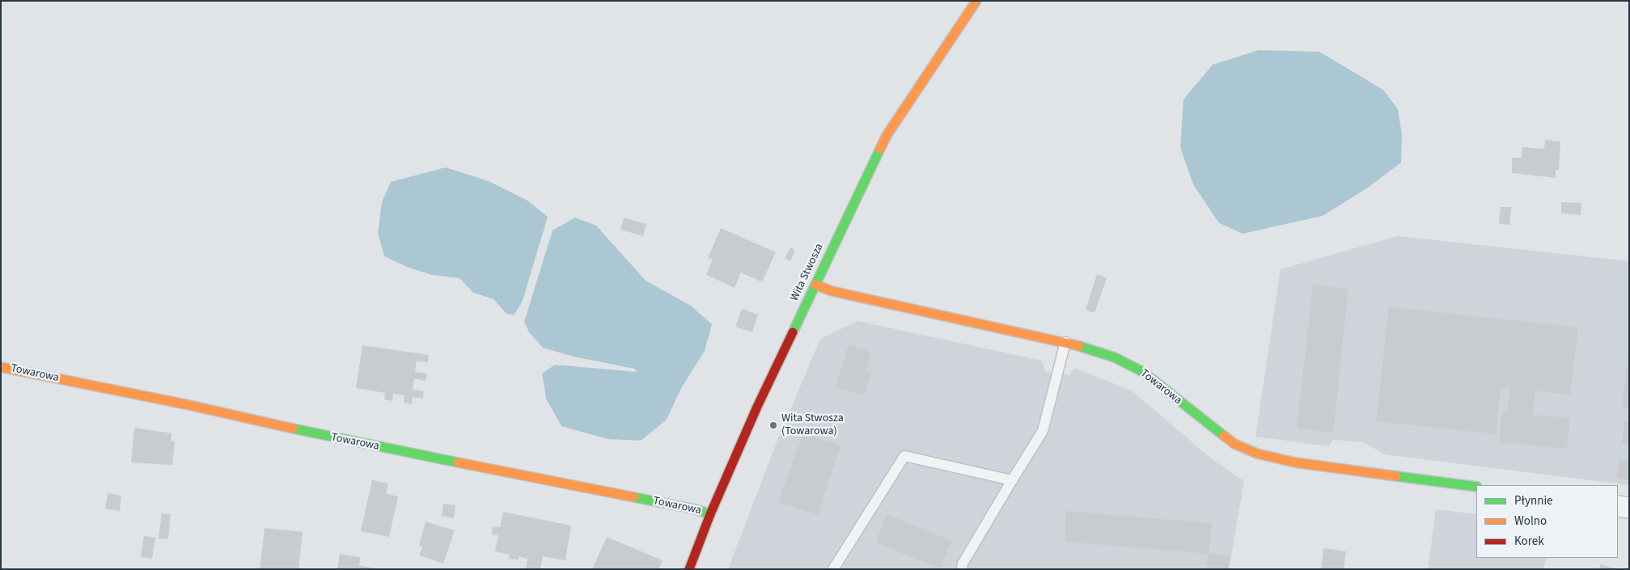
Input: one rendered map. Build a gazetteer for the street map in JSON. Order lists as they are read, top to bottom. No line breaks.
{"streets":{"street":["Wita Stwosza","Towarowa"]},"crossings":[["Wita Stwosza","Towarowa"]],"places":["Wita Stwosza (Towarowa)"],"legend":["Płynnie","Wolno","Korek"]}
